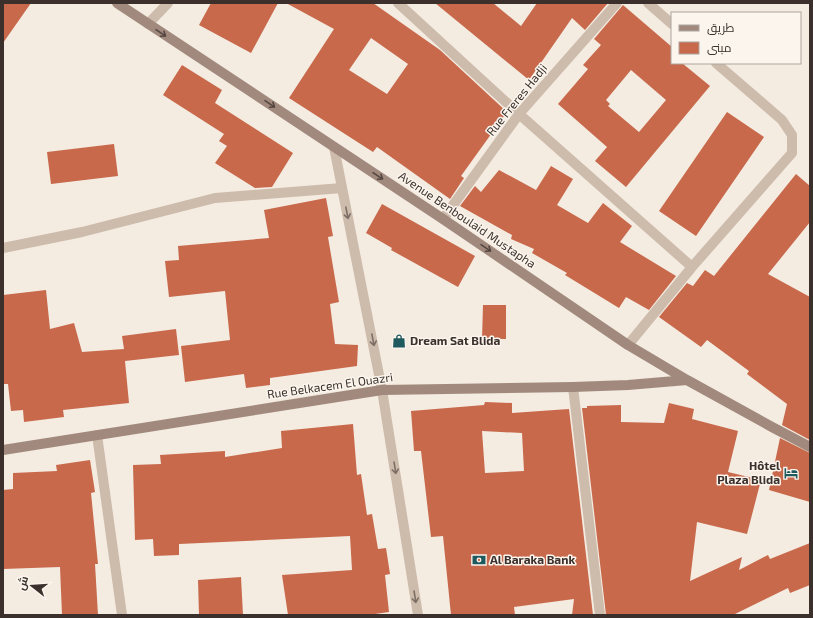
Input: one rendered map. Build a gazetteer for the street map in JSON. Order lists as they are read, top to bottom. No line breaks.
{"streets":{"main road":["Avenue Benboulaid Mustapha","Rue Belkacem El Ouazri"],"street":["Rue Freres Hadji"]},"crossings":[["Rue Freres Hadji","Avenue Benboulaid Mustapha"],["Avenue Benboulaid Mustapha","Rue Belkacem El Ouazri"]],"one_way":["Avenue Benboulaid Mustapha"],"places":{"shop":["Dream Sat Blida"],"hotel":["Hôtel Plaza Blida"],"bank":["Al Baraka Bank"]},"legend":["طريق","مبنى"],"north":"left"}
